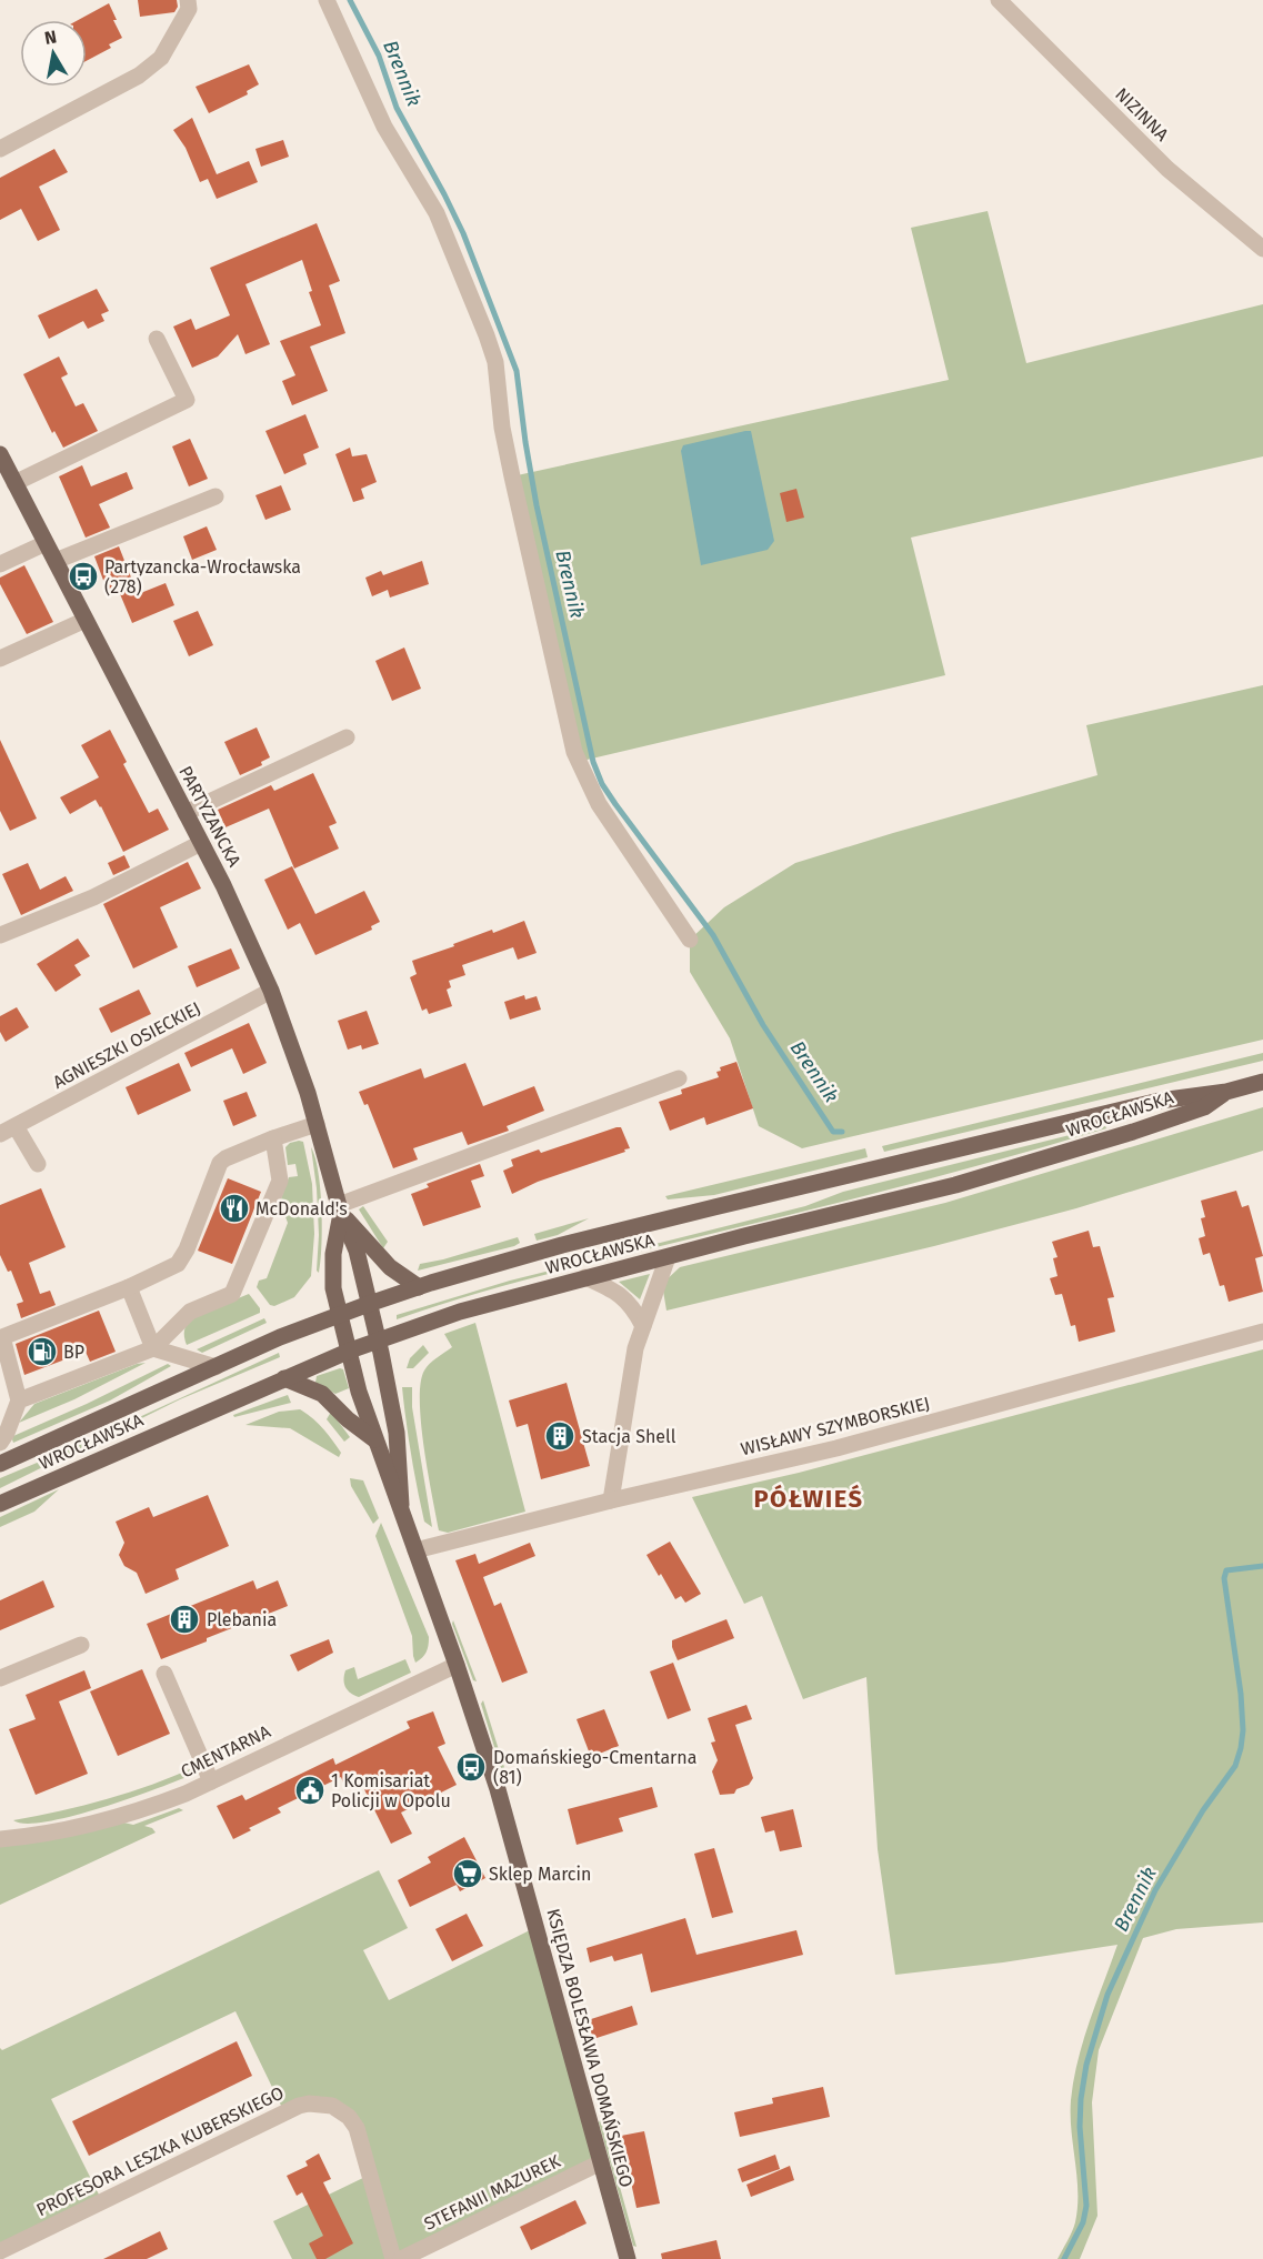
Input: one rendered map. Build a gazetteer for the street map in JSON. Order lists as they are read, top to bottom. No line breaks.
{"streets":{"main road":["PARTYZANCKA","WROCŁAWSKA","KSIĘDZA BOLESŁAWA DOMAŃSKIEGO"],"street":["NIZINNA","AGNIESZKI OSIECKIEJ","WISŁAWY SZYMBORSKIEJ","CMENTARNA","PROFESORA LESZKA KUBERSKIEGO","STEFANII MAZUREK"]},"crossings":[["PARTYZANCKA","AGNIESZKI OSIECKIEJ"],["PARTYZANCKA","WROCŁAWSKA"],["PARTYZANCKA","KSIĘDZA BOLESŁAWA DOMAŃSKIEGO"],["WROCŁAWSKA","KSIĘDZA BOLESŁAWA DOMAŃSKIEGO"],["WISŁAWY SZYMBORSKIEJ","KSIĘDZA BOLESŁAWA DOMAŃSKIEGO"],["CMENTARNA","KSIĘDZA BOLESŁAWA DOMAŃSKIEGO"],["KSIĘDZA BOLESŁAWA DOMAŃSKIEGO","STEFANII MAZUREK"]],"districts":["PÓŁWIEŚ"],"water":["Brennik"],"places":{"bus stop":["Partyzancka-Wrocławska (278)","Domańskiego-Cmentarna (81)"],"restaurant":["McDonald's"],"fuel station":["BP"],"building":["Stacja Shell","Plebania"],"public building":["1 Komisariat Policji w Opolu"],"supermarket":["Sklep Marcin"]},"north":"top"}
